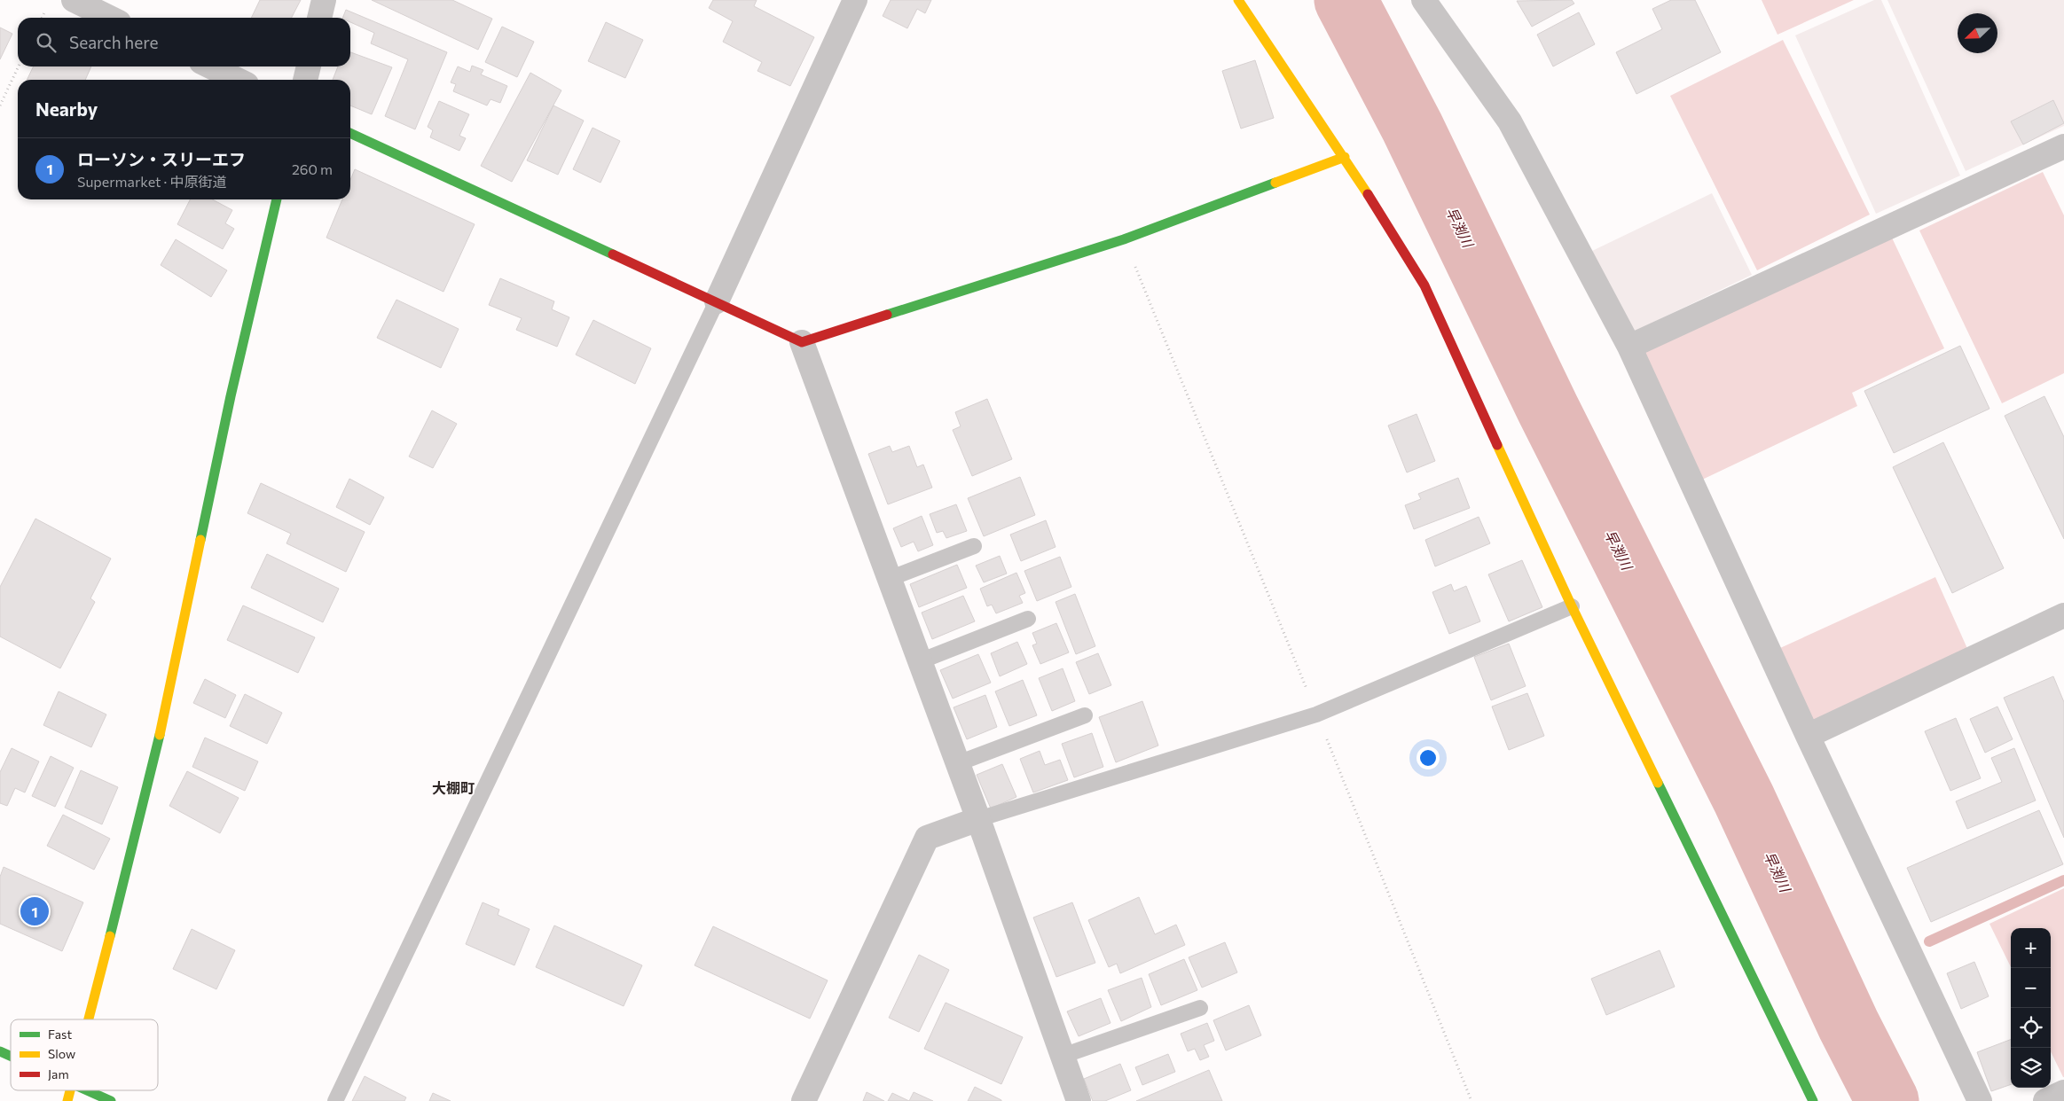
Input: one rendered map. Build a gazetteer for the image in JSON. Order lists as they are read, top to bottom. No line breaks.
{"districts":["大棚町"],"water":["早渕川"],"legend":["Fast","Slow","Jam"],"north":"bottom left","page":{"search":"Search here","heading":"Nearby","list":[{"mark":"1","name":"ローソン・スリーエフ","note":"Supermarket · 中原街道","value":"260 m"}],"pins":"1","map_buttons":["+","−"]}}
